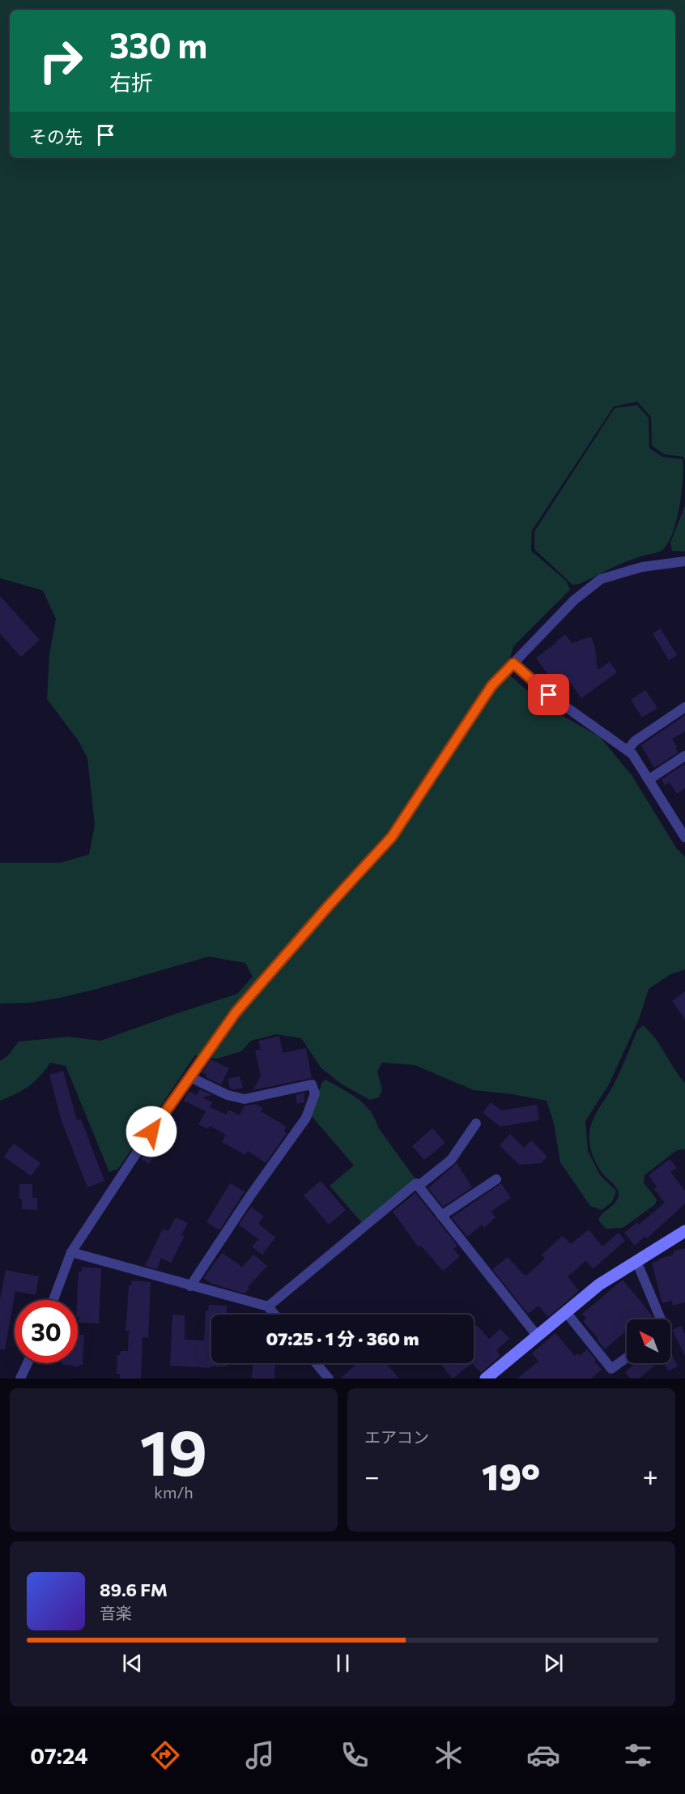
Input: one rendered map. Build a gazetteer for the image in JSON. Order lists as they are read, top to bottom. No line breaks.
{"north":"top left","page":{"turn":["330 m","右折"],"then":"その先","limit":"30","trip":"07:25 · 1 分 · 360 m","tile":[["19","km/h"],"エアコン"],"heat":["−","19°","+"],"song":["89.6 FM","音楽"],"tabs":"07:24"}}
